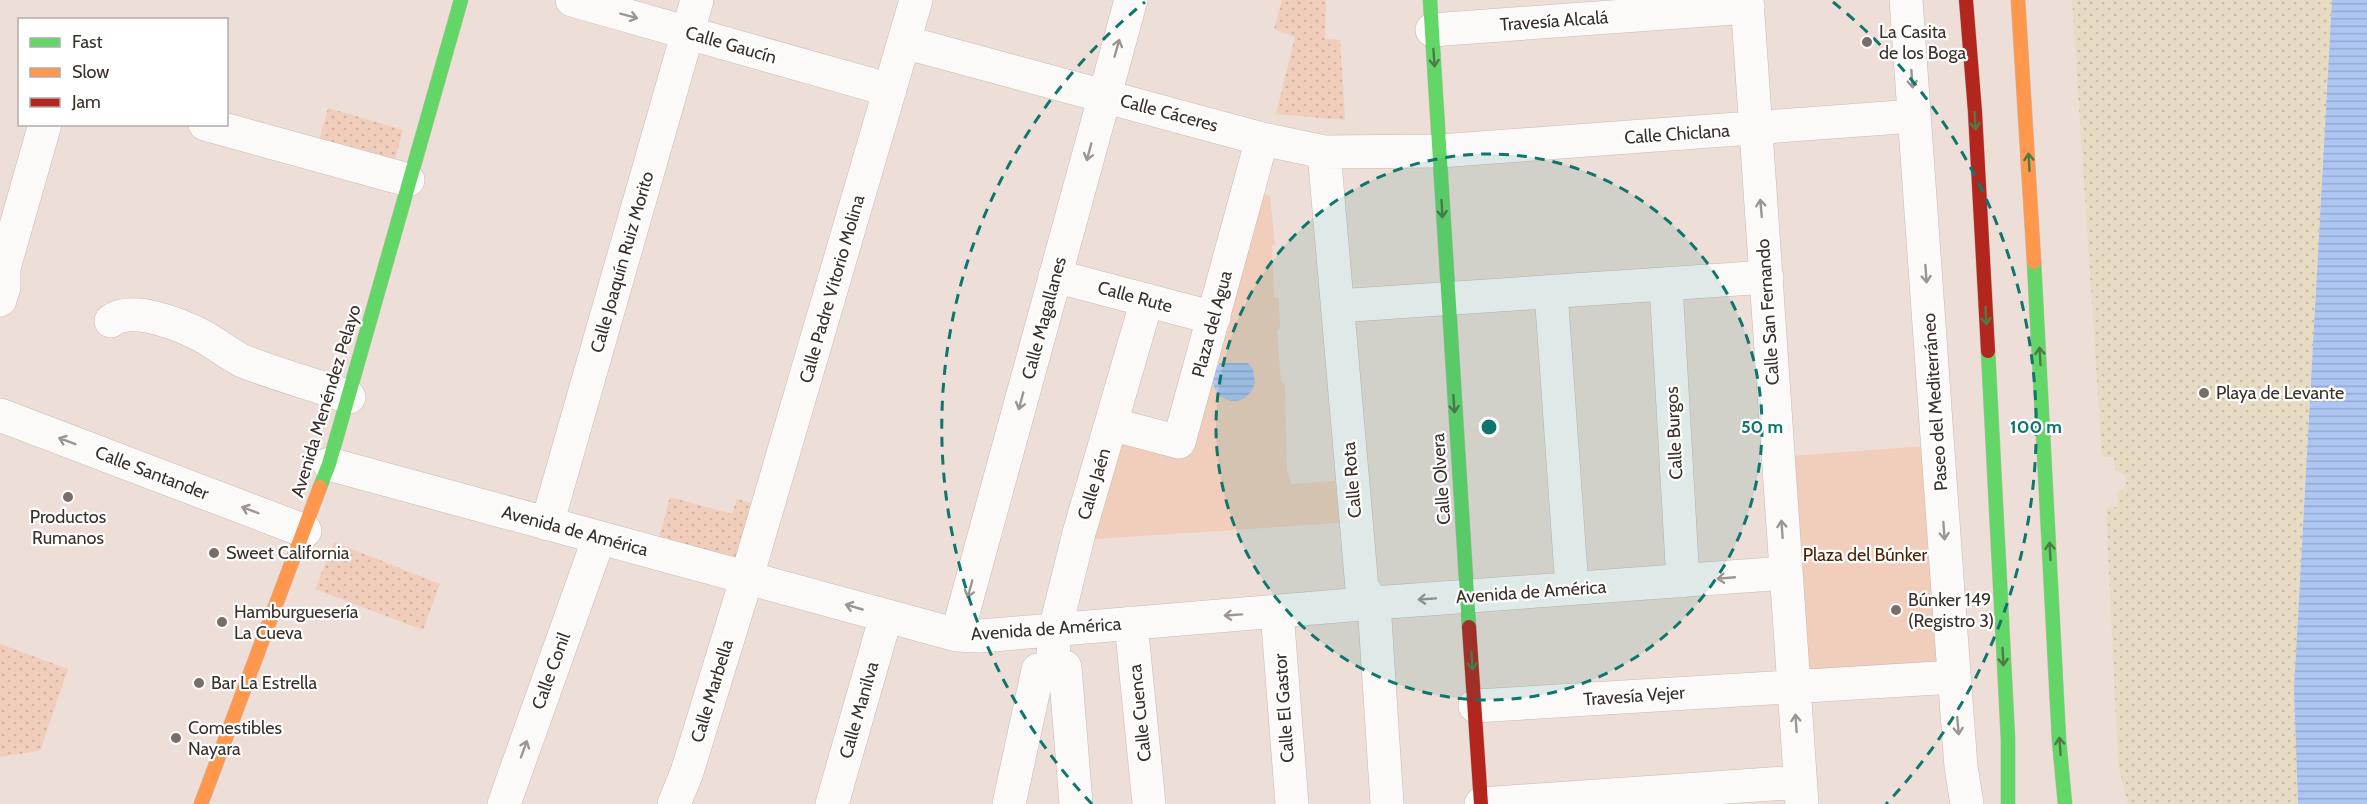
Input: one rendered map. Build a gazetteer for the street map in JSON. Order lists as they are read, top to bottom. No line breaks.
{"streets":{"main road":["Avenida Menéndez Pelayo","Calle Olvera"],"street":["Travesía Alcalá","Calle Gaucín","Calle Cáceres","Calle Chiclana","Calle Joaquín Ruiz Morito","Calle Padre Vitorio Molina","Calle Rute","Calle San Fernando","Calle Magallanes","Plaza del Agua","Paseo del Mediterráneo","Calle Burgos","Calle Santander","Calle Rota","Calle Jaén","Avenida de América","Calle Conil","Calle Marbella","Travesía Vejer","Calle El Gastor","Calle Manilva","Calle Cuenca"]},"crossings":[["Travesía Alcalá","Calle San Fernando"],["Travesía Alcalá","Calle Olvera"],["Calle Gaucín","Calle Joaquín Ruiz Morito"],["Calle Gaucín","Calle Padre Vitorio Molina"],["Calle Cáceres","Calle Chiclana"],["Calle Cáceres","Calle Padre Vitorio Molina"],["Calle Cáceres","Calle Magallanes"],["Calle Cáceres","Plaza del Agua"],["Calle Cáceres","Calle Olvera"],["Calle Cáceres","Calle Rota"],["Calle Chiclana","Calle San Fernando"],["Calle Chiclana","Paseo del Mediterráneo"],["Calle Chiclana","Calle Olvera"],["Calle Joaquín Ruiz Morito","Avenida de América"],["Calle Padre Vitorio Molina","Avenida de América"],["Calle Padre Vitorio Molina","Calle Marbella"],["Calle Rute","Calle Magallanes"],["Calle Rute","Plaza del Agua"],["Calle Rute","Calle Jaén"],["Calle San Fernando","Avenida de América"],["Calle San Fernando","Travesía Vejer"],["Calle Magallanes","Avenida de América"],["Plaza del Agua","Calle Jaén"],["Avenida Menéndez Pelayo","Calle Santander"],["Avenida Menéndez Pelayo","Avenida de América"],["Calle Burgos","Avenida de América"],["Calle Olvera","Avenida de América"],["Calle Olvera","Travesía Vejer"],["Calle Rota","Avenida de América"],["Calle Jaén","Avenida de América"],["Avenida de América","Calle Conil"],["Avenida de América","Calle Marbella"],["Avenida de América","Calle El Gastor"],["Avenida de América","Calle Manilva"],["Avenida de América","Calle Cuenca"]],"one_way":["Calle Gaucín","Paseo del Mediterráneo","Calle Olvera","Calle Conil"],"parks":["Plaza del Búnker"],"places":["La Casita de los Boga","Playa de Levante","Productos Rumanos","Sweet California","Búnker 149 (Registro 3)","Hamburguesería La Cueva","Bar La Estrella","Comestibles Nayara"],"legend":["Fast","Slow","Jam"],"rings":["50 m","100 m"]}
